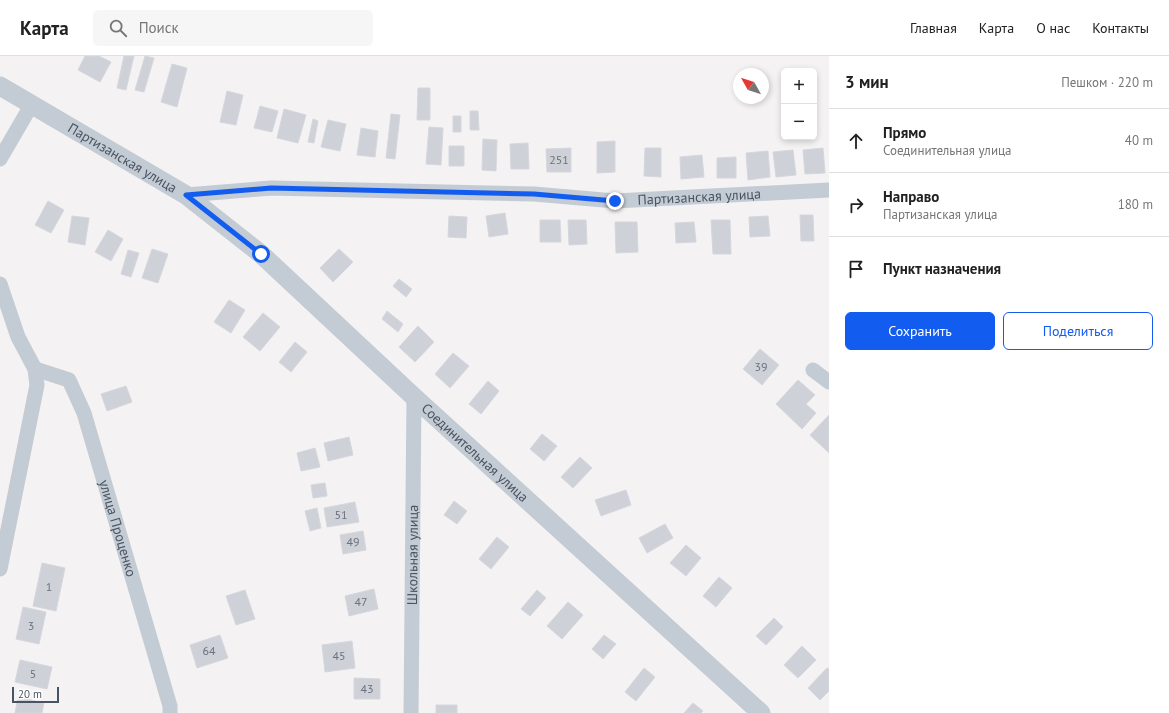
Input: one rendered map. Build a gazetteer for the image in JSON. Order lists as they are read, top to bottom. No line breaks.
{"streets":{"street":["Партизанская улица","Соединительная улица","улица Проценко","Школьная улица"]},"crossings":[["Партизанская улица","Соединительная улица"],["Соединительная улица","Школьная улица"]],"house_numbers":["251","39","51","49","1","47","3","64","45","5","43"],"scale_bar":"20 m","north":"top left","page":{"header":"Карта","search":"Поиск","nav":["Главная","Карта","О нас","Контакты"],"heading":["3 мин","Пешком · 220 m"],"map_buttons":["+","−"],"list":[["Прямо","Соединительная улица","40 m"],["Направо","Партизанская улица","180 m"],"Пункт назначения"],"buttons":["Сохранить","Поделиться"],"scale":"20 m"}}
